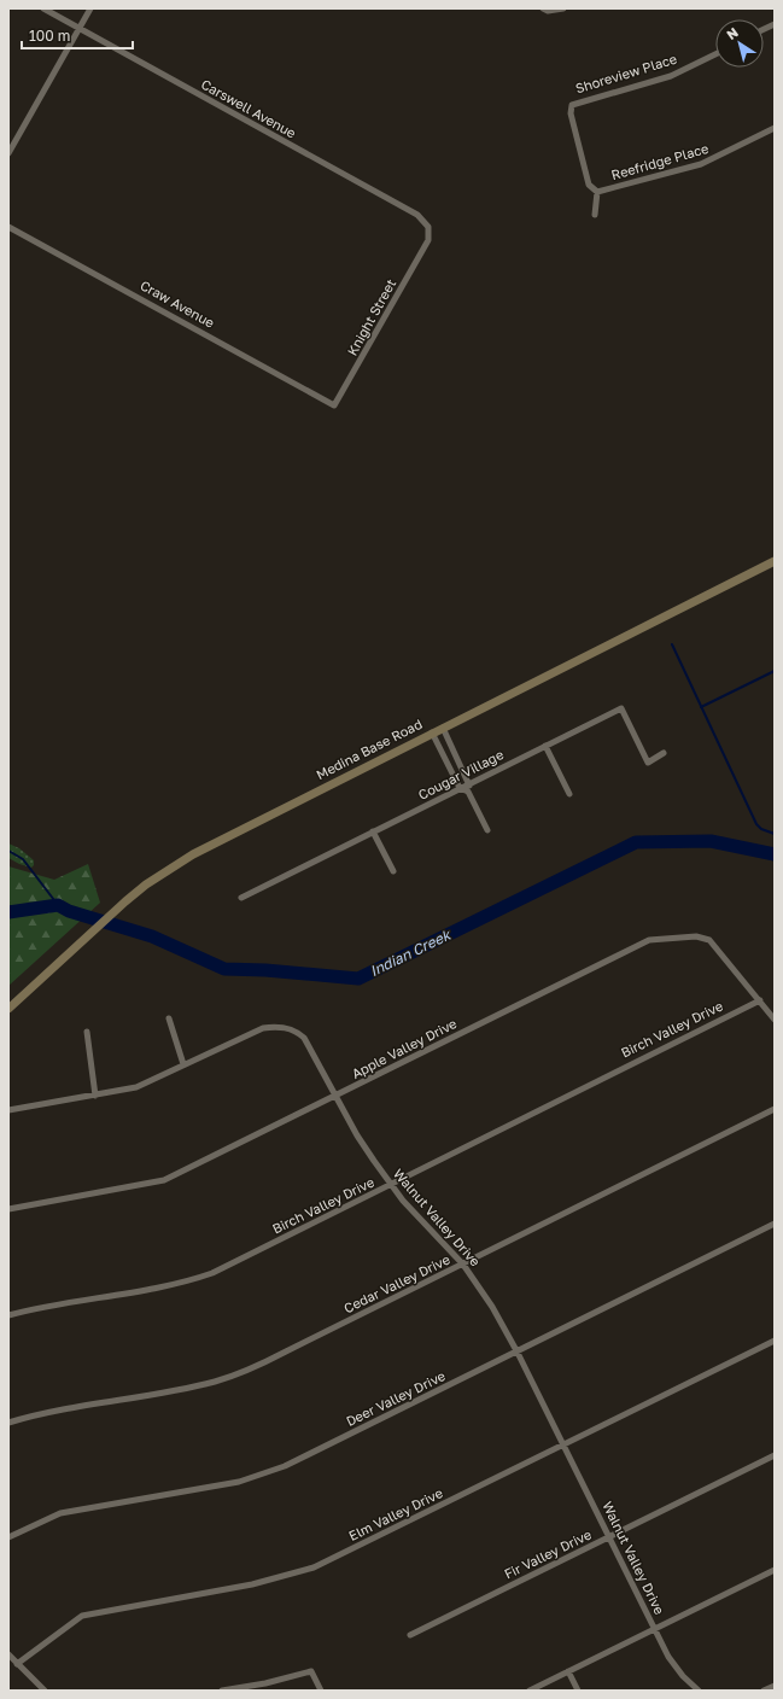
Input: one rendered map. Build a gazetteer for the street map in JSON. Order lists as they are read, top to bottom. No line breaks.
{"streets":{"street":["Shoreview Place","Carswell Avenue","Reefridge Place","Craw Avenue","Knight Street","Medina Base Road","Cougar Village","Birch Valley Drive","Apple Valley Drive","Walnut Valley Drive","Cedar Valley Drive","Deer Valley Drive","Elm Valley Drive","Fir Valley Drive"]},"crossings":[["Shoreview Place","Reefridge Place"],["Carswell Avenue","Knight Street"],["Craw Avenue","Knight Street"],["Birch Valley Drive","Apple Valley Drive"],["Birch Valley Drive","Walnut Valley Drive"],["Apple Valley Drive","Walnut Valley Drive"],["Walnut Valley Drive","Cedar Valley Drive"],["Walnut Valley Drive","Deer Valley Drive"],["Walnut Valley Drive","Elm Valley Drive"],["Walnut Valley Drive","Fir Valley Drive"]],"water":["Indian Creek"],"scale_bar":"100 m","north":"top left"}
